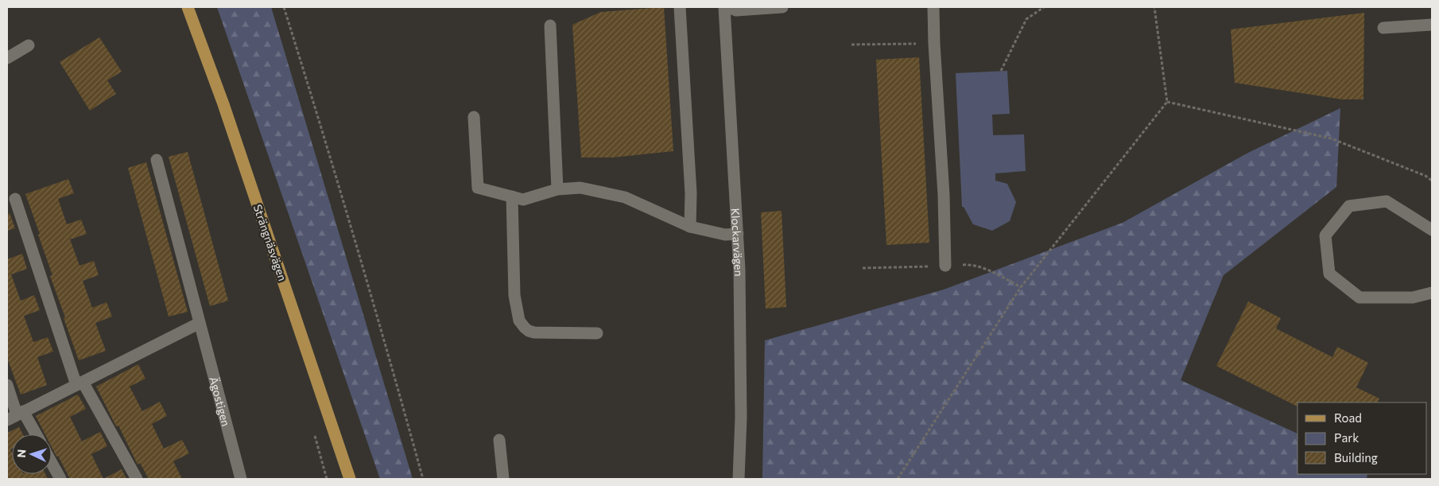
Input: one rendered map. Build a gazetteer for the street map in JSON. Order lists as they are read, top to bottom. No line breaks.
{"streets":{"main road":["Strängnäsvägen"],"street":["Klockarvägen","Ägostigen"]},"legend":["Road","Park","Building"],"north":"left"}
